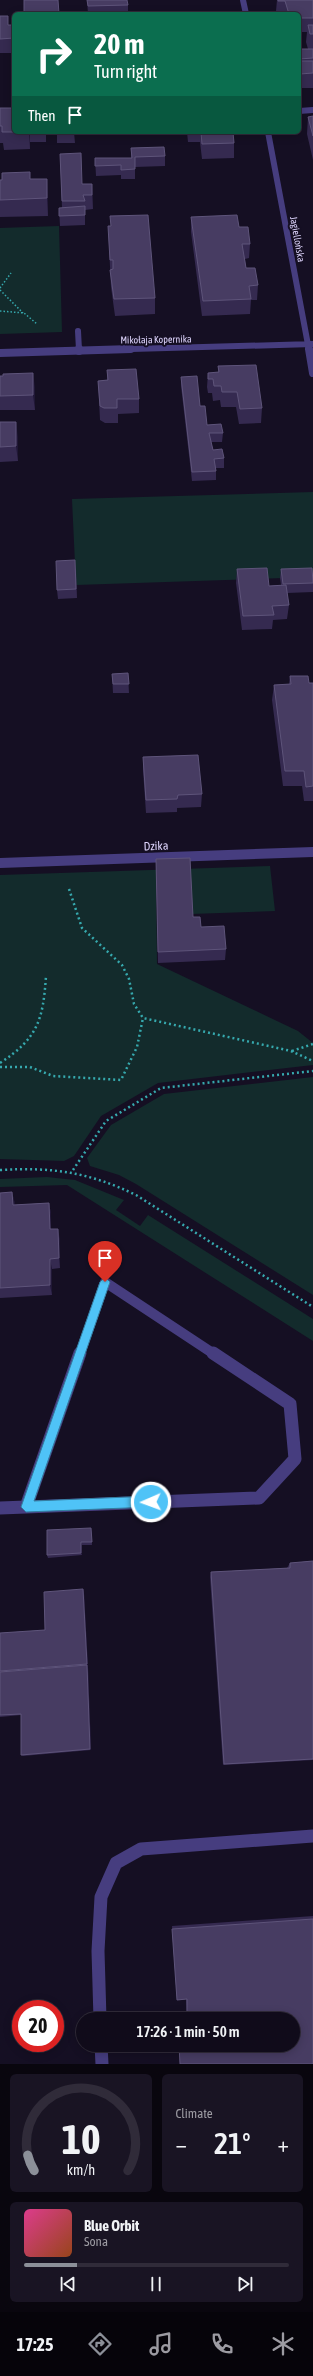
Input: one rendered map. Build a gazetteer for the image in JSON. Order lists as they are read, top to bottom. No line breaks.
{"streets":{"street":["Jagiellońska","Mikołaja Kopernika","Dzika"]},"crossings":[["Jagiellońska","Mikołaja Kopernika"]],"page":{"turn":["20 m","Turn right"],"then":"Then","limit":"20","trip":"17:26 · 1 min · 50 m","tile":"Climate","heat":["−","21°","+"],"song":["Blue Orbit","Sona"],"tabs":"17:25","gauge":["10","km/h"]}}
